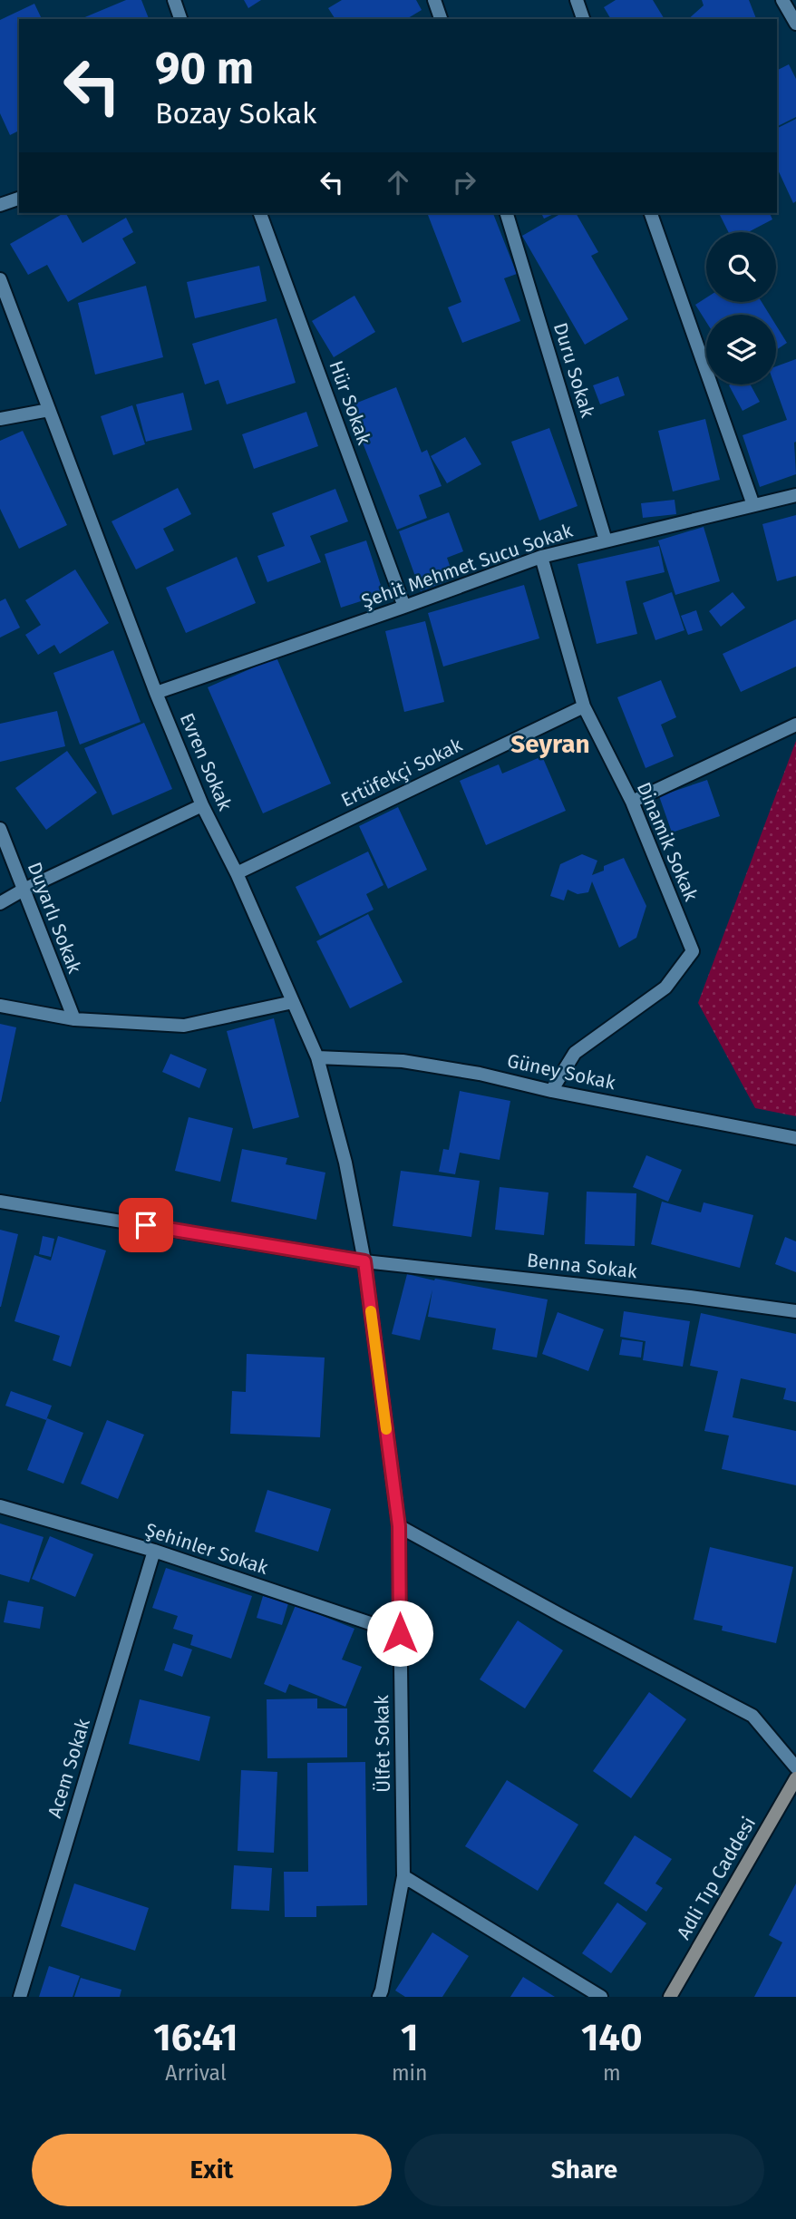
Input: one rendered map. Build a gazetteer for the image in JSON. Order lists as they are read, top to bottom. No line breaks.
{"streets":{"street":["Duru Sokak","Hür Sokak","Şehit Mehmet Sucu Sokak","Evren Sokak","Ertüfekçi Sokak","Dinamik Sokak","Duyarlı Sokak","Güney Sokak","Benna Sokak","Şehinler Sokak","Ülfet Sokak","Acem Sokak","Adli Tıp Caddesi"]},"crossings":[["Duru Sokak","Şehit Mehmet Sucu Sokak"],["Hür Sokak","Şehit Mehmet Sucu Sokak"],["Şehit Mehmet Sucu Sokak","Evren Sokak"],["Şehit Mehmet Sucu Sokak","Dinamik Sokak"],["Evren Sokak","Ertüfekçi Sokak"],["Evren Sokak","Güney Sokak"],["Evren Sokak","Benna Sokak"],["Evren Sokak","Ülfet Sokak"],["Ertüfekçi Sokak","Dinamik Sokak"],["Dinamik Sokak","Güney Sokak"],["Benna Sokak","Ülfet Sokak"],["Şehinler Sokak","Ülfet Sokak"],["Şehinler Sokak","Acem Sokak"]],"districts":["Seyran"],"page":{"turn":["90 m","Bozay Sokak"],"eta":["16:41","Arrival","1","min","140","m"],"buttons":["Exit","Share"]}}
